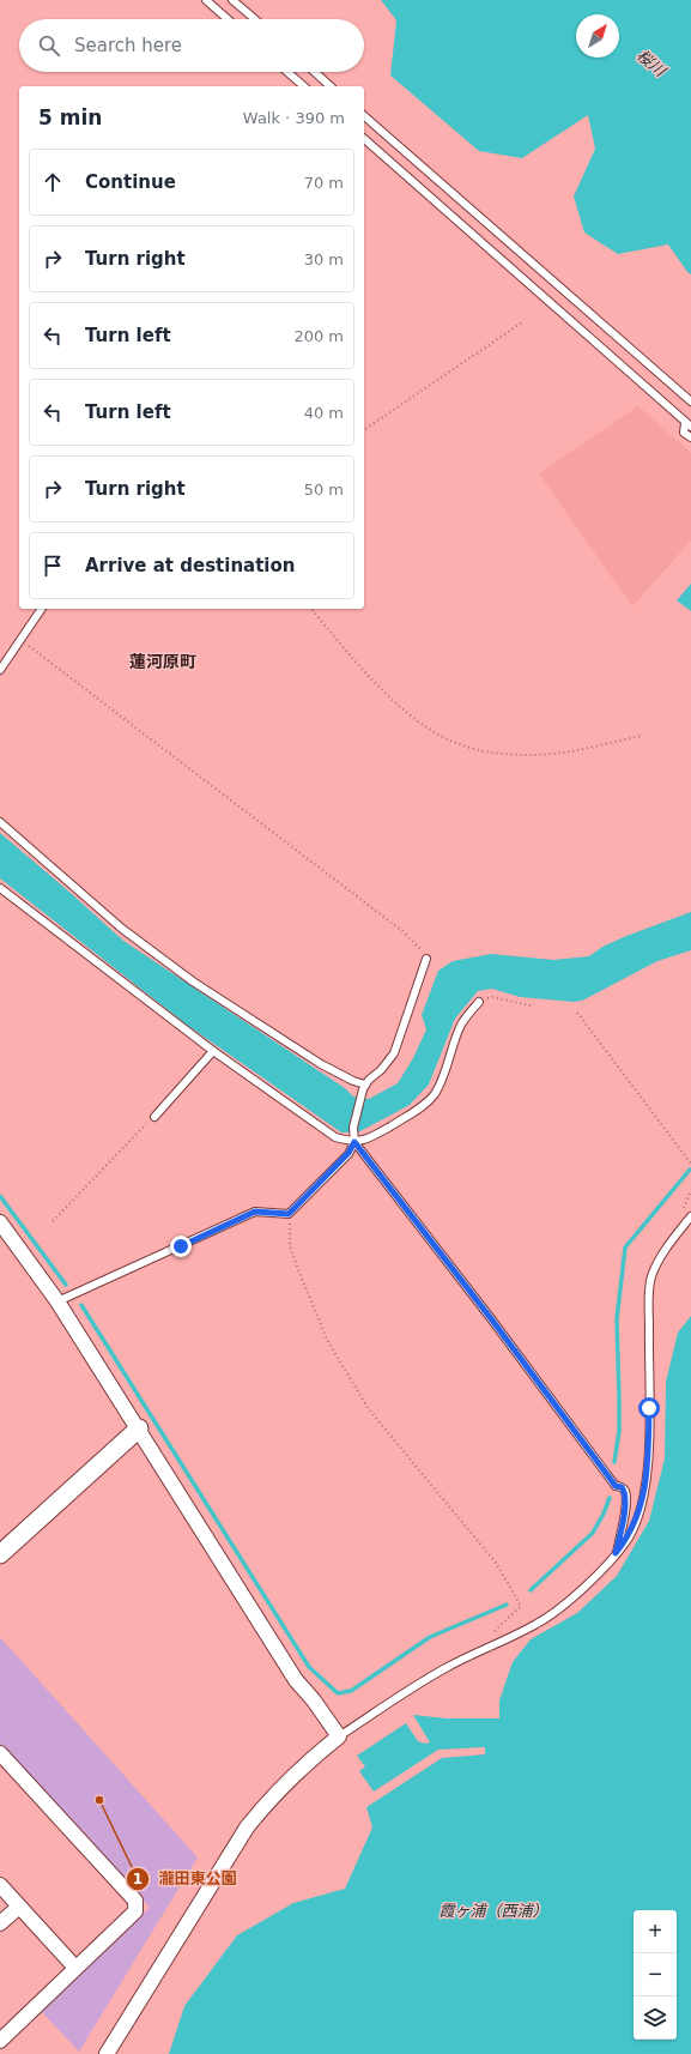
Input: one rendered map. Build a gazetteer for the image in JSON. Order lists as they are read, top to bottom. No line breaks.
{"districts":["蓮河原町"],"water":["桜川","霞ヶ浦（西浦）"],"places":["瀧田東公園"],"north":"top right","page":{"search":"Search here","heading":["5 min","Walk · 390 m"],"list":[["Continue","70 m"],["Turn right","30 m"],["Turn left","200 m"],["Turn left","40 m"],["Turn right","50 m"],"Arrive at destination"],"map_buttons":["+","−"]}}
